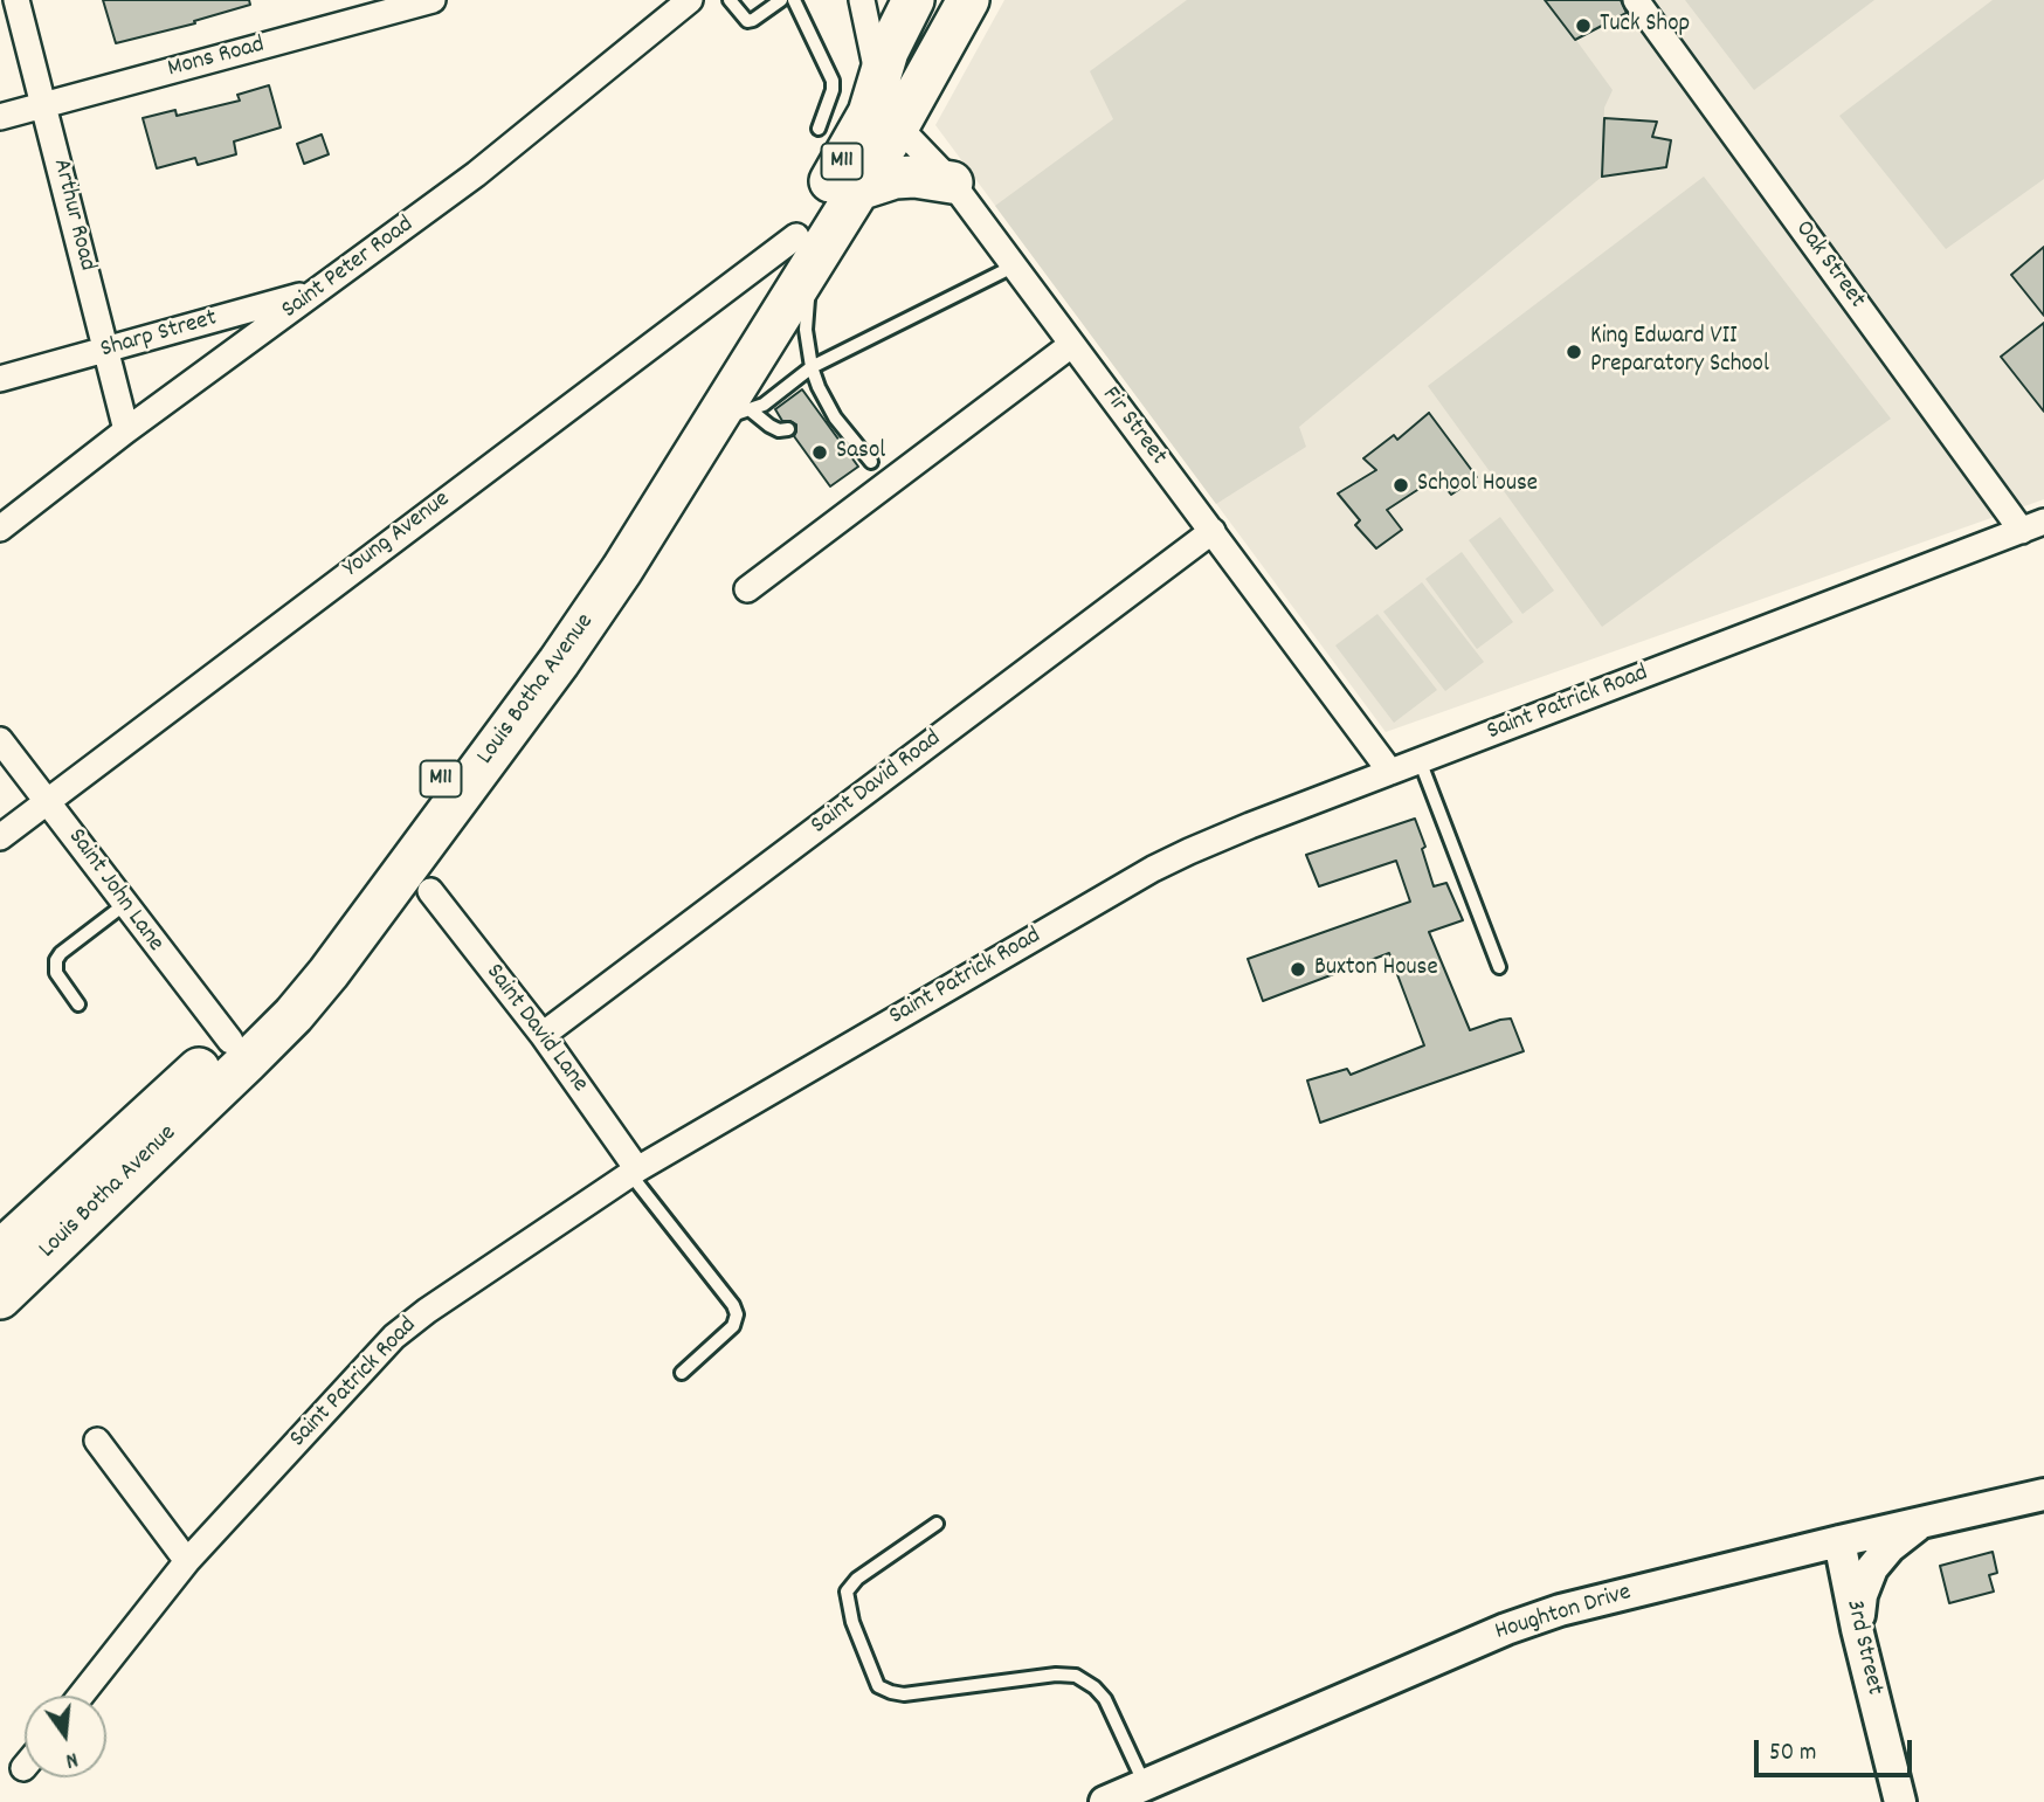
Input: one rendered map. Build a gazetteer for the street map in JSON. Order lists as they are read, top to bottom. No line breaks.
{"streets":{"main road":["M11","Louis Botha Avenue"],"street":["Mons Road","Arthur Road","Oak Street","Saint Peter Road","Sharp Street","Fir Street","Young Avenue","Saint Patrick Road","Saint David Road","Saint John Lane","Saint David Lane","Houghton Drive","3rd Street"]},"crossings":[["Mons Road","Arthur Road"],["Arthur Road","Saint Peter Road"],["Arthur Road","Sharp Street"],["Oak Street","Saint Patrick Road"],["Saint Peter Road","Sharp Street"],["Fir Street","Louis Botha Avenue"],["Fir Street","Saint Patrick Road"],["Fir Street","Saint David Road"],["Young Avenue","Louis Botha Avenue"],["Young Avenue","Saint John Lane"],["Louis Botha Avenue","Saint John Lane"],["Saint Patrick Road","Saint David Lane"],["Saint David Road","Saint David Lane"],["Houghton Drive","3rd Street"]],"places":["Tuck Shop","King Edward VII Preparatory School","Sasol","School House","Buxton House"],"scale_bar":"50 m","north":"bottom"}
